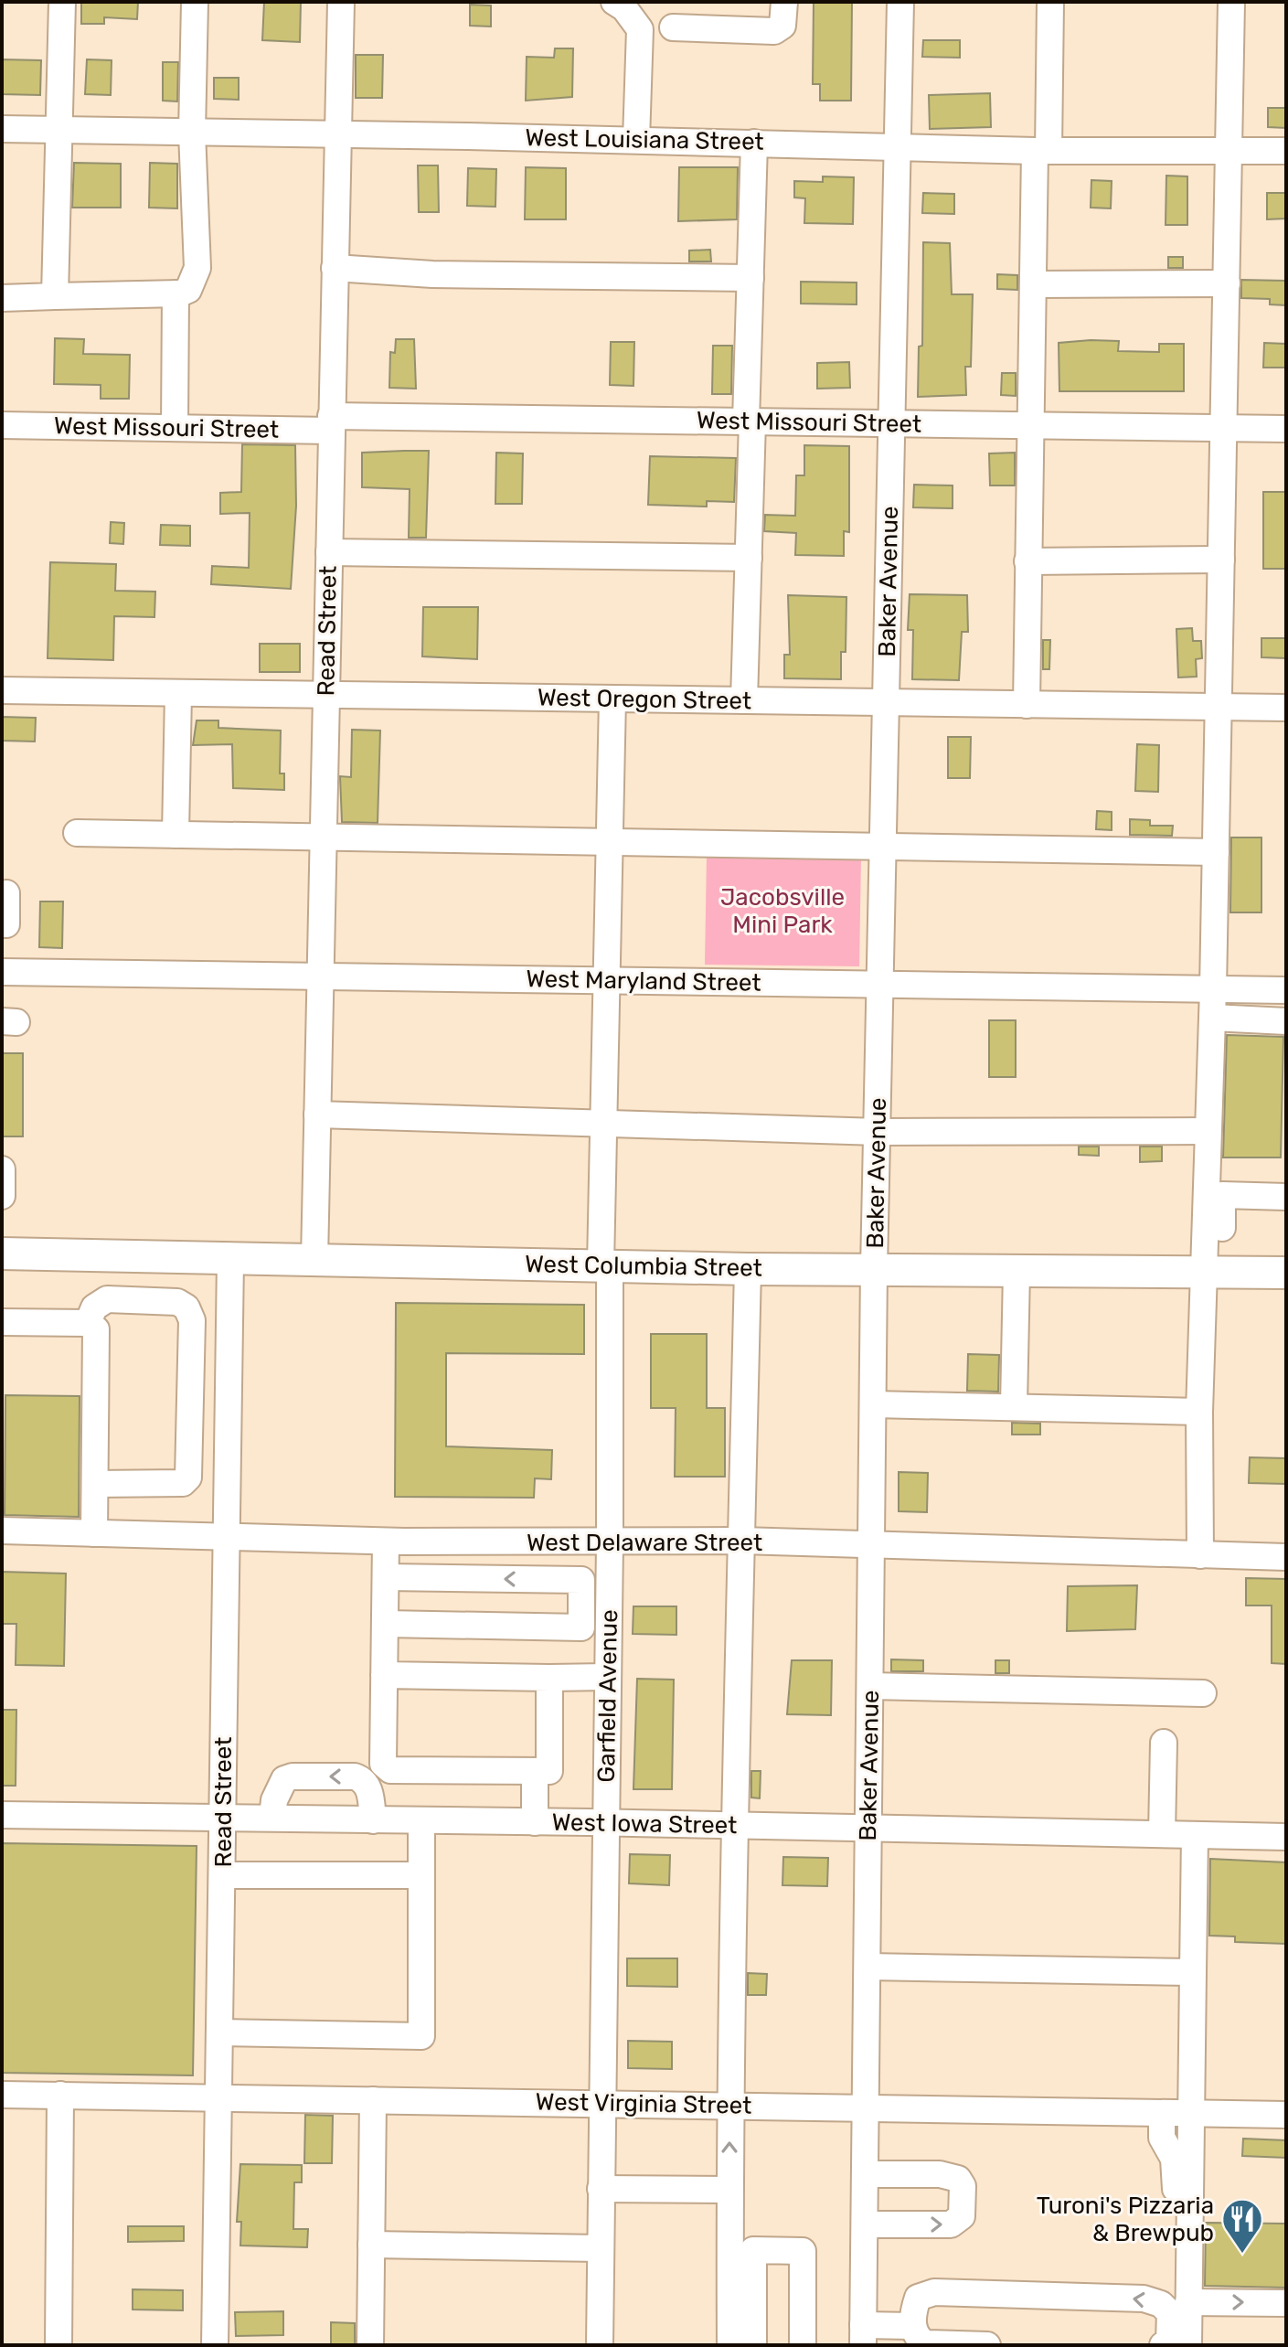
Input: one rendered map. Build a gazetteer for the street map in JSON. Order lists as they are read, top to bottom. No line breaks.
{"streets":{"main road":["West Columbia Street"],"street":["West Louisiana Street","West Missouri Street","Baker Avenue","Read Street","West Oregon Street","West Maryland Street","West Delaware Street","Garfield Avenue","West Iowa Street","West Virginia Street"]},"crossings":[["West Louisiana Street","Baker Avenue"],["West Louisiana Street","Read Street"],["West Missouri Street","Baker Avenue"],["West Missouri Street","Read Street"],["Baker Avenue","West Oregon Street"],["Baker Avenue","West Maryland Street"],["Baker Avenue","West Columbia Street"],["Baker Avenue","West Delaware Street"],["Baker Avenue","West Iowa Street"],["Baker Avenue","West Virginia Street"],["Read Street","West Oregon Street"],["Read Street","West Maryland Street"],["Read Street","West Columbia Street"],["Read Street","West Delaware Street"],["Read Street","West Iowa Street"],["Read Street","West Virginia Street"],["West Oregon Street","Garfield Avenue"],["West Maryland Street","Garfield Avenue"],["West Columbia Street","Garfield Avenue"],["West Delaware Street","Garfield Avenue"],["Garfield Avenue","West Iowa Street"],["Garfield Avenue","West Virginia Street"]],"parks":["Jacobsville Mini Park"],"places":{"restaurant":["Turoni's Pizzaria & Brewpub"]}}
